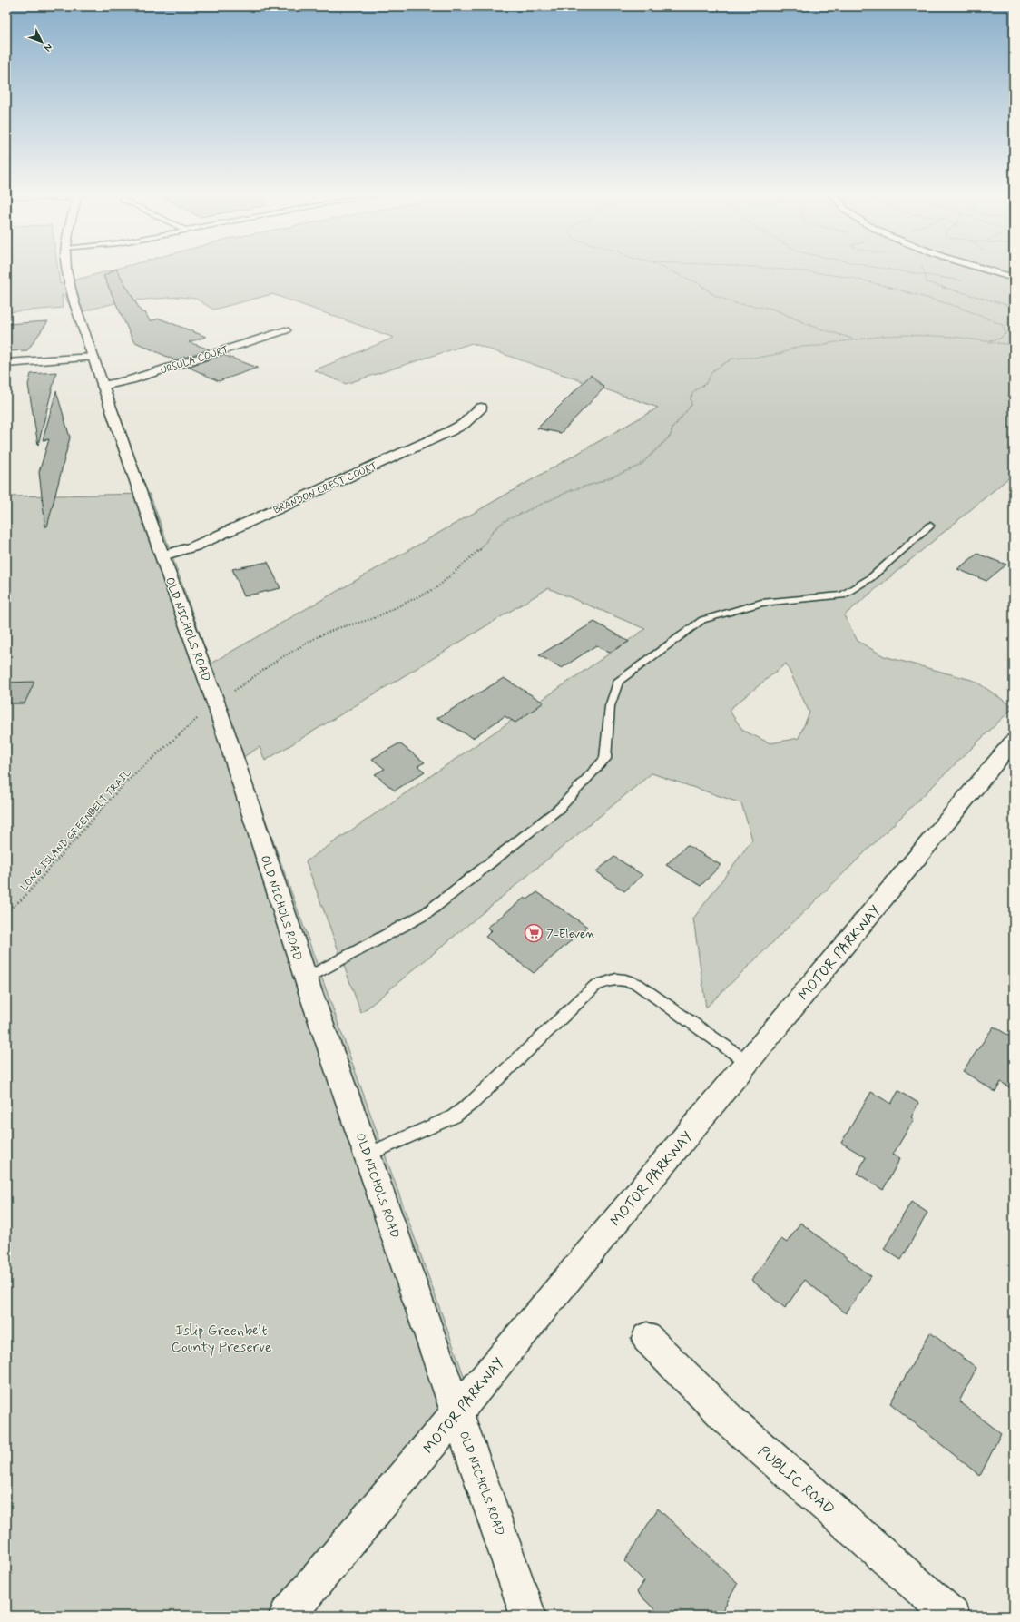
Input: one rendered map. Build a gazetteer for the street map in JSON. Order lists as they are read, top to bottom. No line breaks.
{"streets":{"street":["URSULA COURT","BRANDON CREST COURT","OLD NICHOLS ROAD","MOTOR PARKWAY","PUBLIC ROAD"],"path":["LONG ISLAND GREENBELT TRAIL"]},"crossings":[["URSULA COURT","OLD NICHOLS ROAD"],["BRANDON CREST COURT","OLD NICHOLS ROAD"],["OLD NICHOLS ROAD","LONG ISLAND GREENBELT TRAIL"],["OLD NICHOLS ROAD","MOTOR PARKWAY"]],"parks":["Islip Greenbelt County Preserve"],"places":{"supermarket":["7-Eleven"]},"north":"bottom right"}
